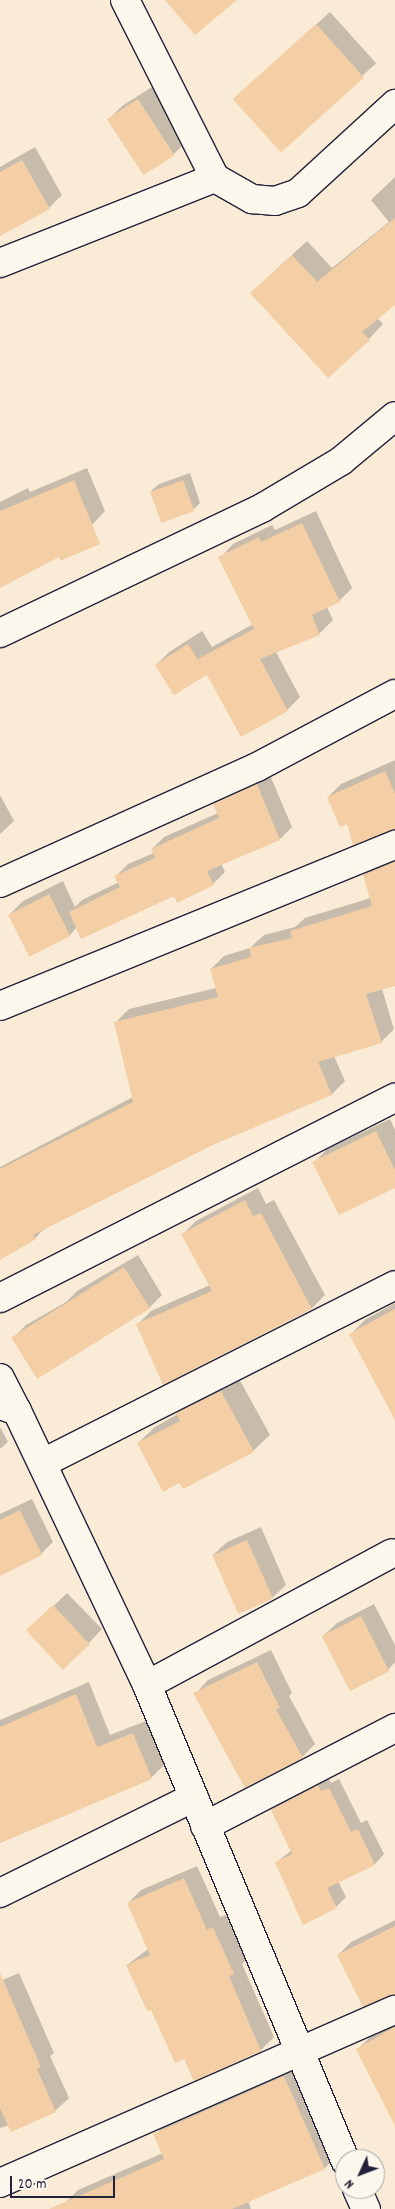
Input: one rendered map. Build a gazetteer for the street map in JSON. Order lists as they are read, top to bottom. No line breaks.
{"scale_bar":"20 m","north":"bottom left"}
